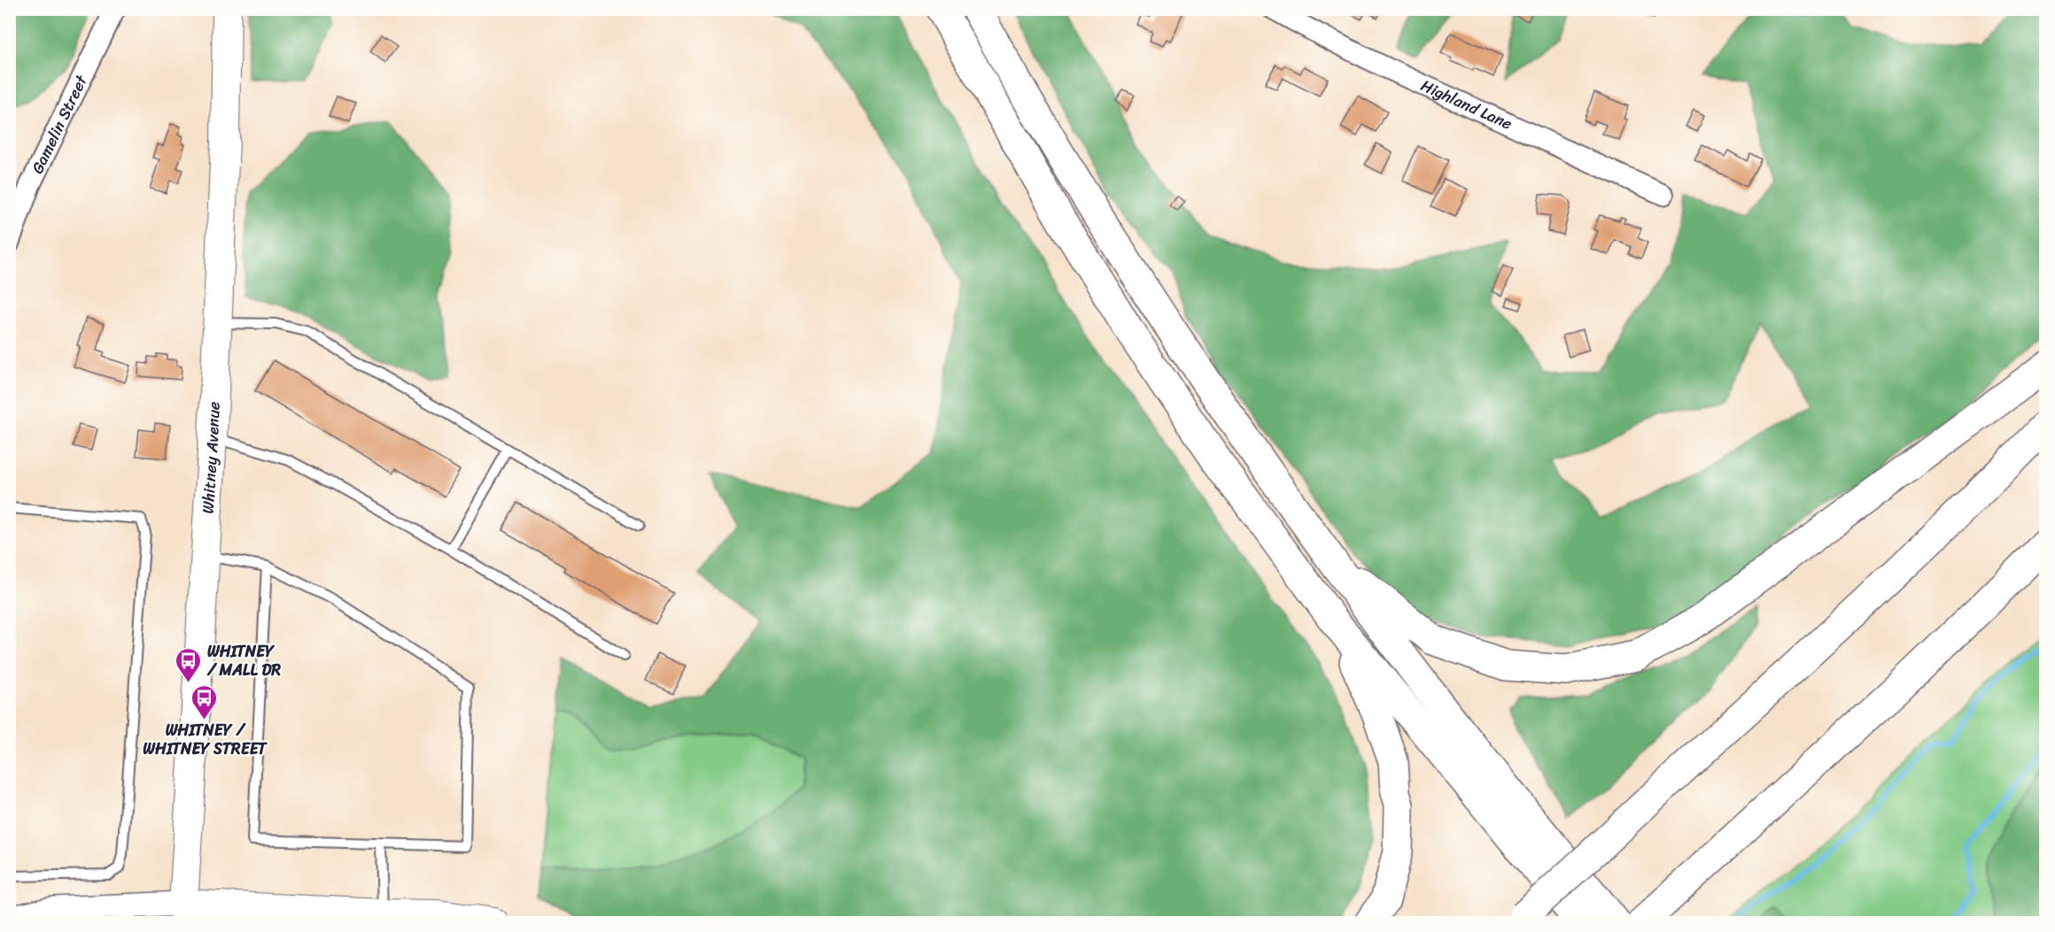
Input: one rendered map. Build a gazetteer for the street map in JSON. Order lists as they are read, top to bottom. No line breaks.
{"streets":{"main road":["Whitney Avenue"],"street":["Highland Lane","Gamelin Street"]},"places":{"bus stop":["WHITNEY / MALL DR","WHITNEY / WHITNEY STREET"]}}
